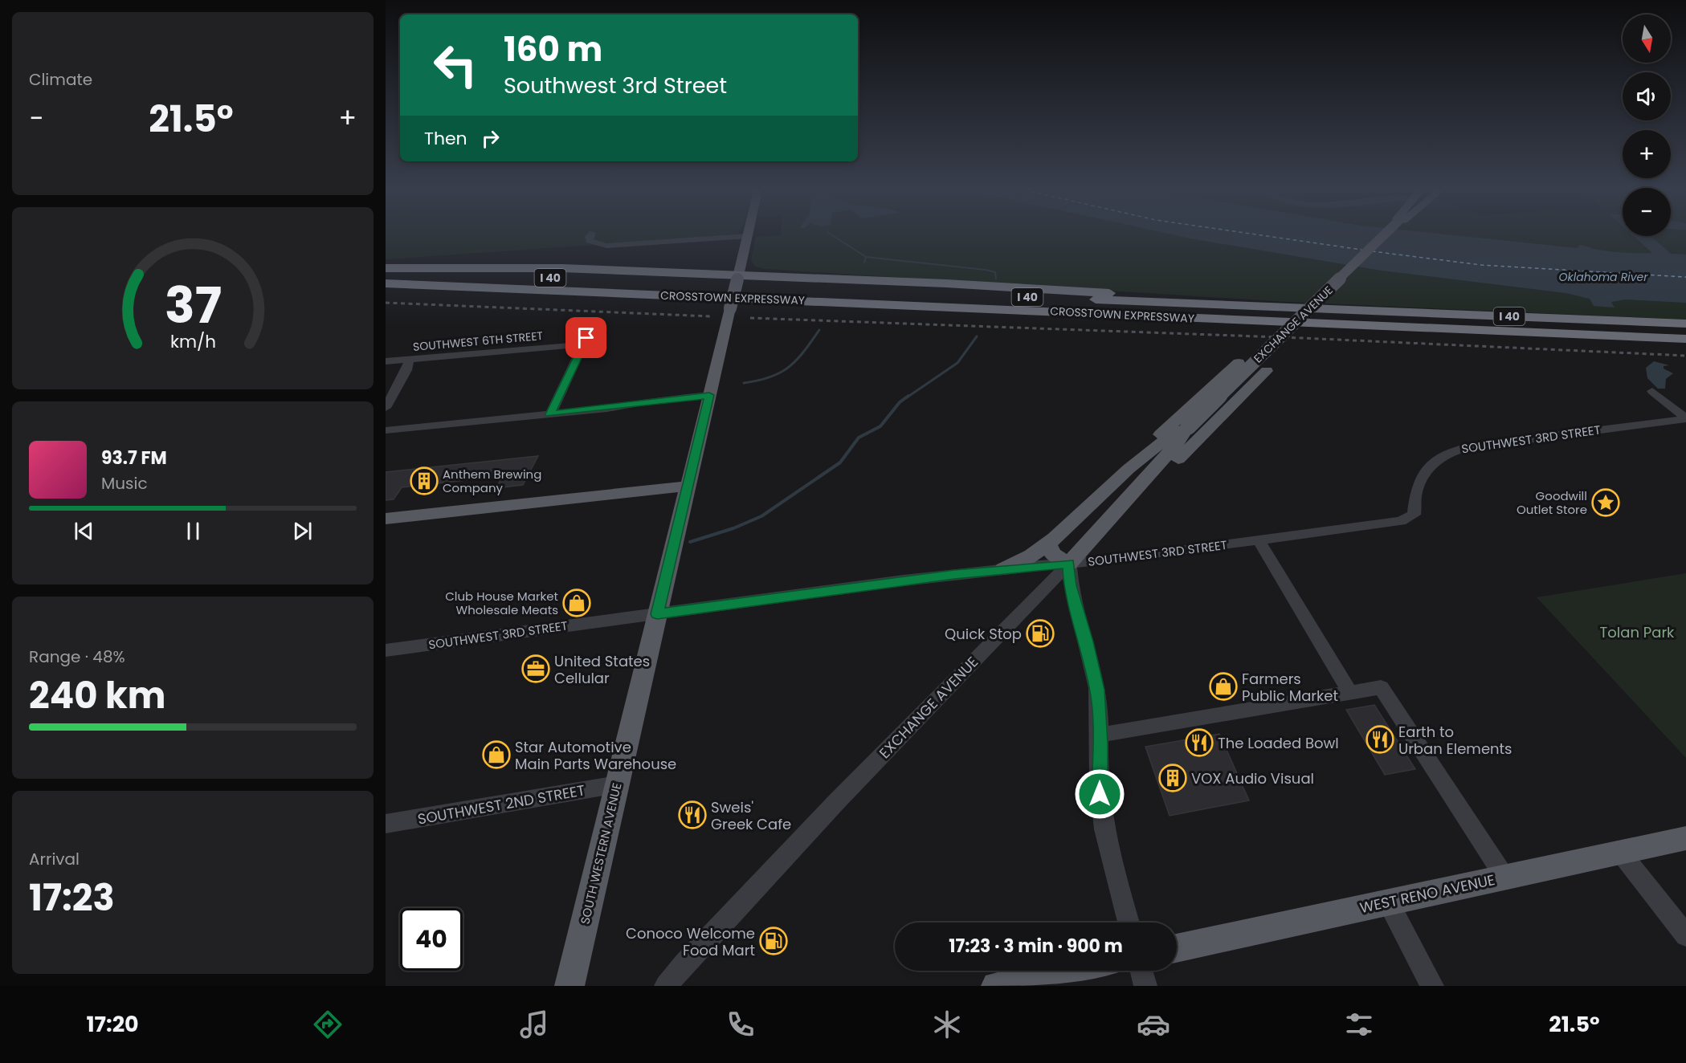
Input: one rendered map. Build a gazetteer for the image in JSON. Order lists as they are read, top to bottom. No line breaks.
{"streets":{"highway":["I 40","CROSSTOWN EXPRESSWAY"],"main road":["EXCHANGE AVENUE","SOUTH WESTERN AVENUE","WEST RENO AVENUE"],"street":["SOUTHWEST 6TH STREET","SOUTHWEST 3RD STREET","SOUTHWEST 2ND STREET"]},"crossings":[["EXCHANGE AVENUE","SOUTHWEST 3RD STREET"],["SOUTHWEST 3RD STREET","SOUTH WESTERN AVENUE"],["SOUTHWEST 2ND STREET","SOUTH WESTERN AVENUE"]],"water":["Oklahoma River"],"parks":["Tolan Park"],"places":{"building":["Anthem Brewing Company","VOX Audio Visual"],"place":["Goodwill Outlet Store"],"shop":["Club House Market Wholesale Meats","Farmers Public Market","Star Automotive Main Parts Warehouse"],"fuel station":["Quick Stop","Conoco Welcome Food Mart"],"office":["United States Cellular"],"restaurant":["Earth to Urban Elements","The Loaded Bowl","Sweis' Greek Cafe"]},"north":"bottom","page":{"tile":["Climate",["Range · 48%","240 km"],["Arrival","17:23"]],"map_buttons":["+","−"],"turn":["160 m","Southwest 3rd Street"],"heat":["−","21.5°","+"],"then":"Then","song":["93.7 FM","Music"],"limit":"40","trip":"17:23 · 3 min · 900 m","tabs":["17:20","21.5°"],"gauge":["37","km/h"]}}
